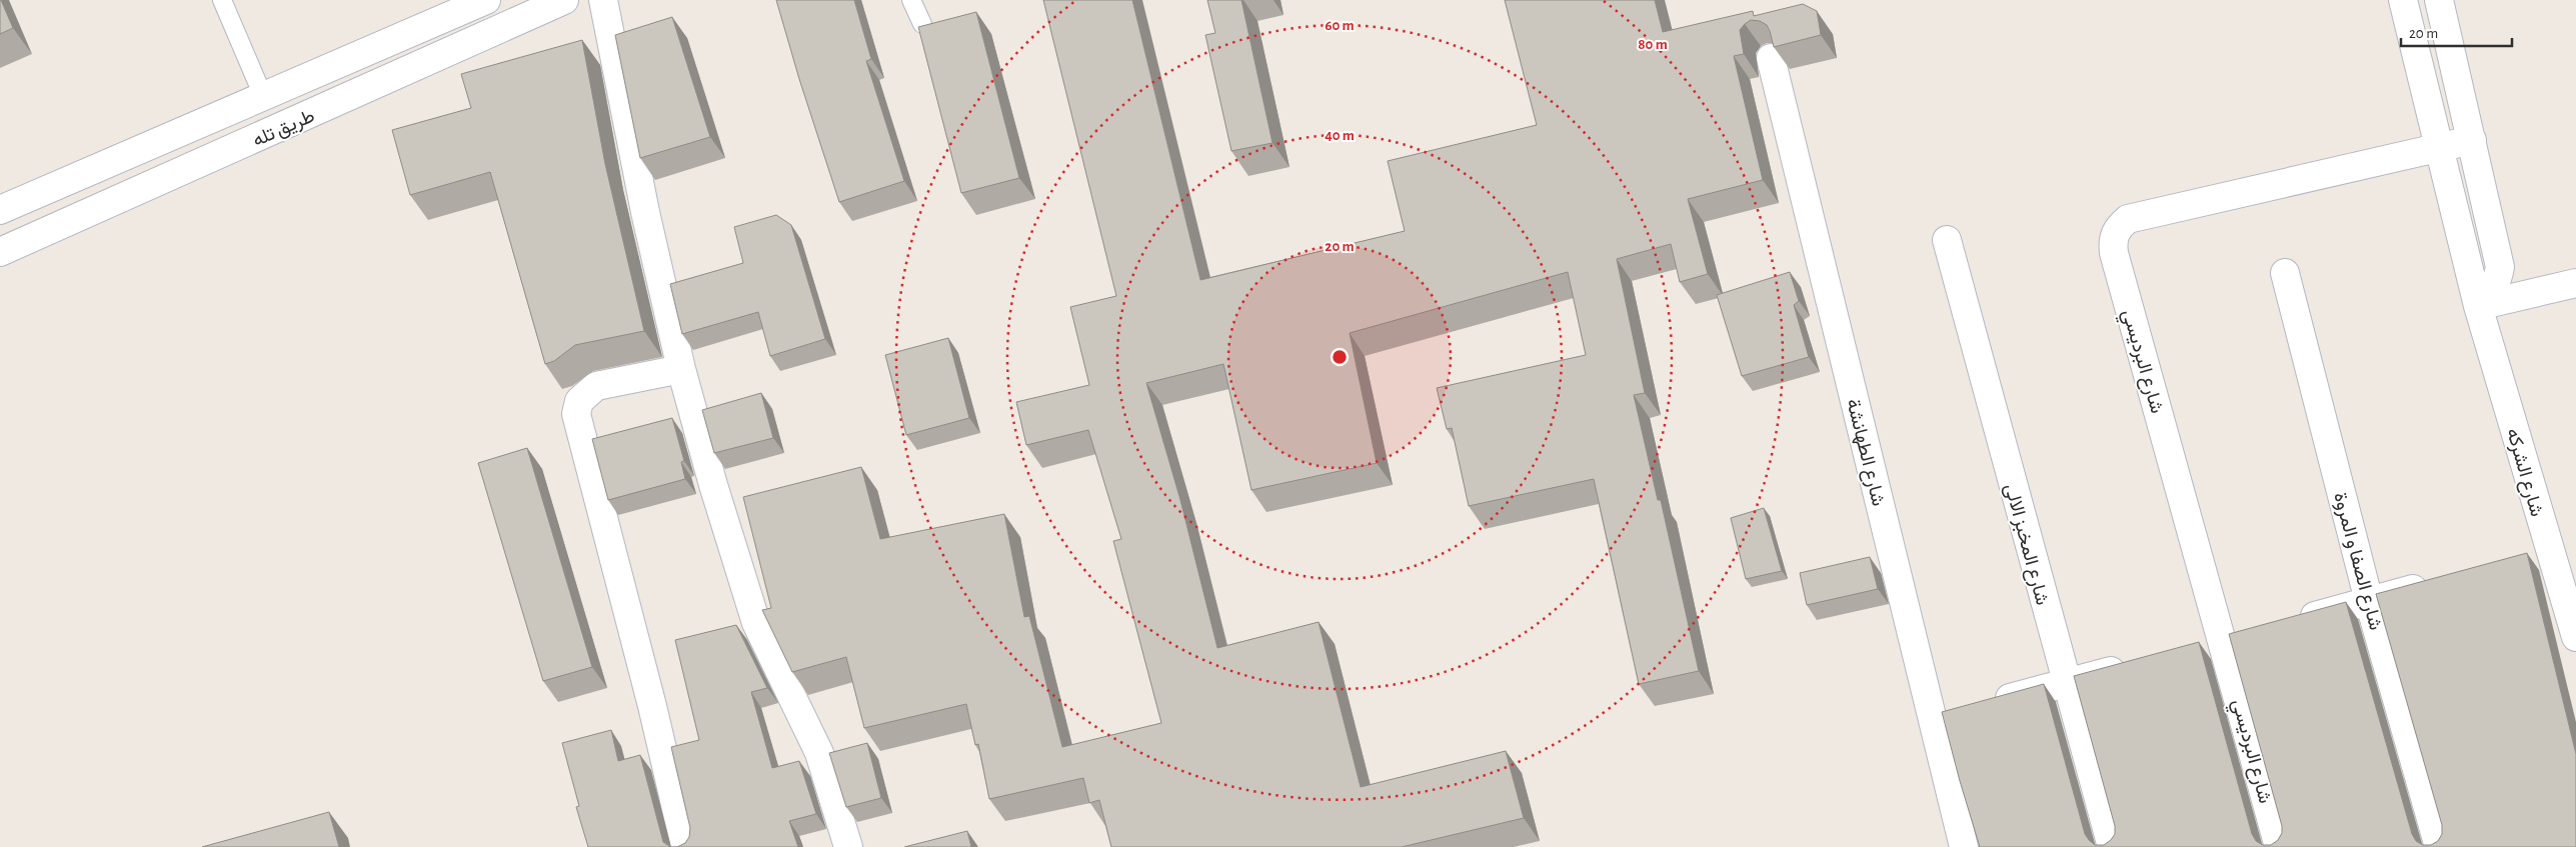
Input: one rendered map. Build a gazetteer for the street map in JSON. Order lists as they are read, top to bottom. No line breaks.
{"streets":{"street":["طريق تله","شارع البرديسي","شارع الطهانشة","شارع الشركه","شارع المخبز الالى","شارع الصفا و المروة"]},"crossings":[["شارع البرديسي","شارع الشركه"]],"scale_bar":"20 m","rings":["60 m","80 m","40 m","20 m"]}
